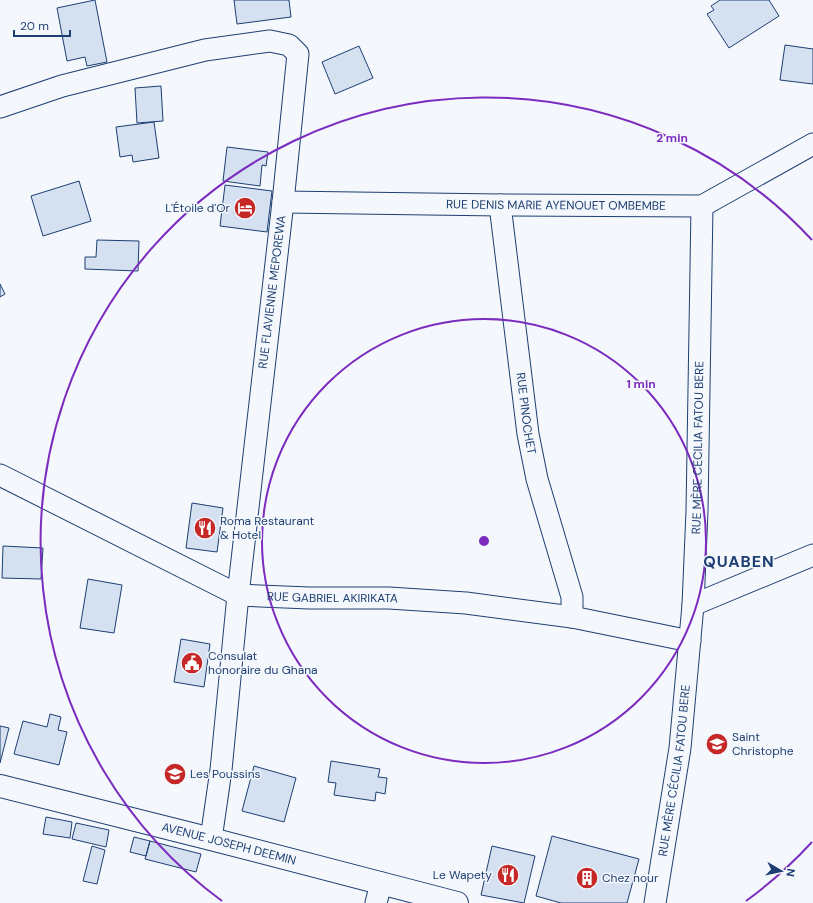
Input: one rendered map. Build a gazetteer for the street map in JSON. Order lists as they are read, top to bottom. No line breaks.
{"streets":{"main road":["AVENUE JOSEPH DEEMIN"],"street":["RUE DENIS MARIE AYENOUET OMBEMBE","RUE FLAVIENNE MEPOREWA","RUE PINOCHET","RUE MÈRE CÉCILIA FATOU BERE","RUE GABRIEL AKIRIKATA"]},"crossings":[["RUE DENIS MARIE AYENOUET OMBEMBE","RUE FLAVIENNE MEPOREWA"],["RUE DENIS MARIE AYENOUET OMBEMBE","RUE PINOCHET"],["RUE DENIS MARIE AYENOUET OMBEMBE","RUE MÈRE CÉCILIA FATOU BERE"],["RUE FLAVIENNE MEPOREWA","RUE GABRIEL AKIRIKATA"],["RUE FLAVIENNE MEPOREWA","AVENUE JOSEPH DEEMIN"],["RUE PINOCHET","RUE GABRIEL AKIRIKATA"],["RUE MÈRE CÉCILIA FATOU BERE","RUE GABRIEL AKIRIKATA"]],"districts":["QUABEN"],"places":{"hotel":["L'Étoile d'Or"],"restaurant":["Roma Restaurant & Hotel","Le Wapety"],"public building":["Consulat honoraire du Ghana"],"school or university":["Saint Christophe","Les Poussins"],"building":["Chez nour"]},"scale_bar":"20 m","north":"right","rings":["2 min","1 min"]}
